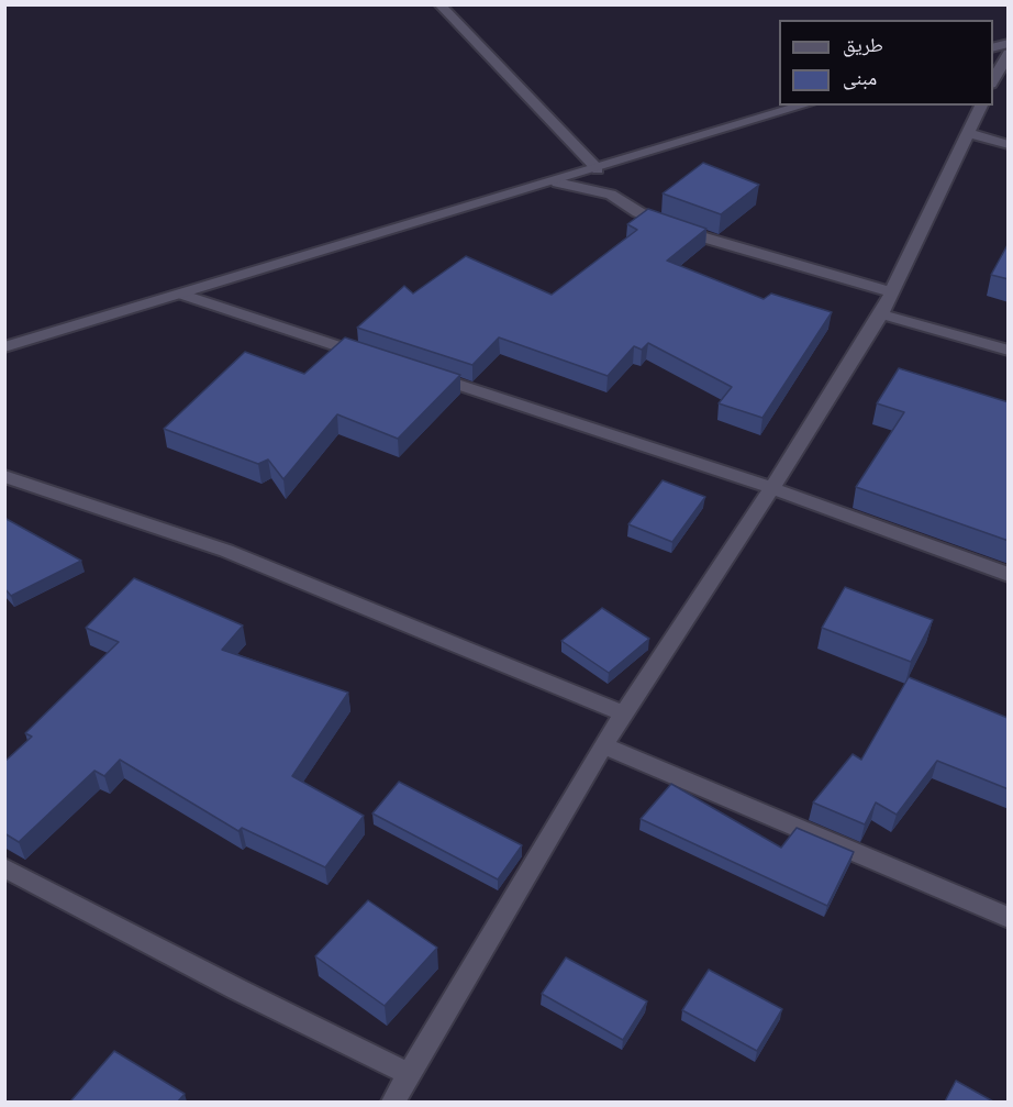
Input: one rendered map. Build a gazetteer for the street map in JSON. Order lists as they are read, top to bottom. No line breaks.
{"legend":["طريق","مبنى"]}
